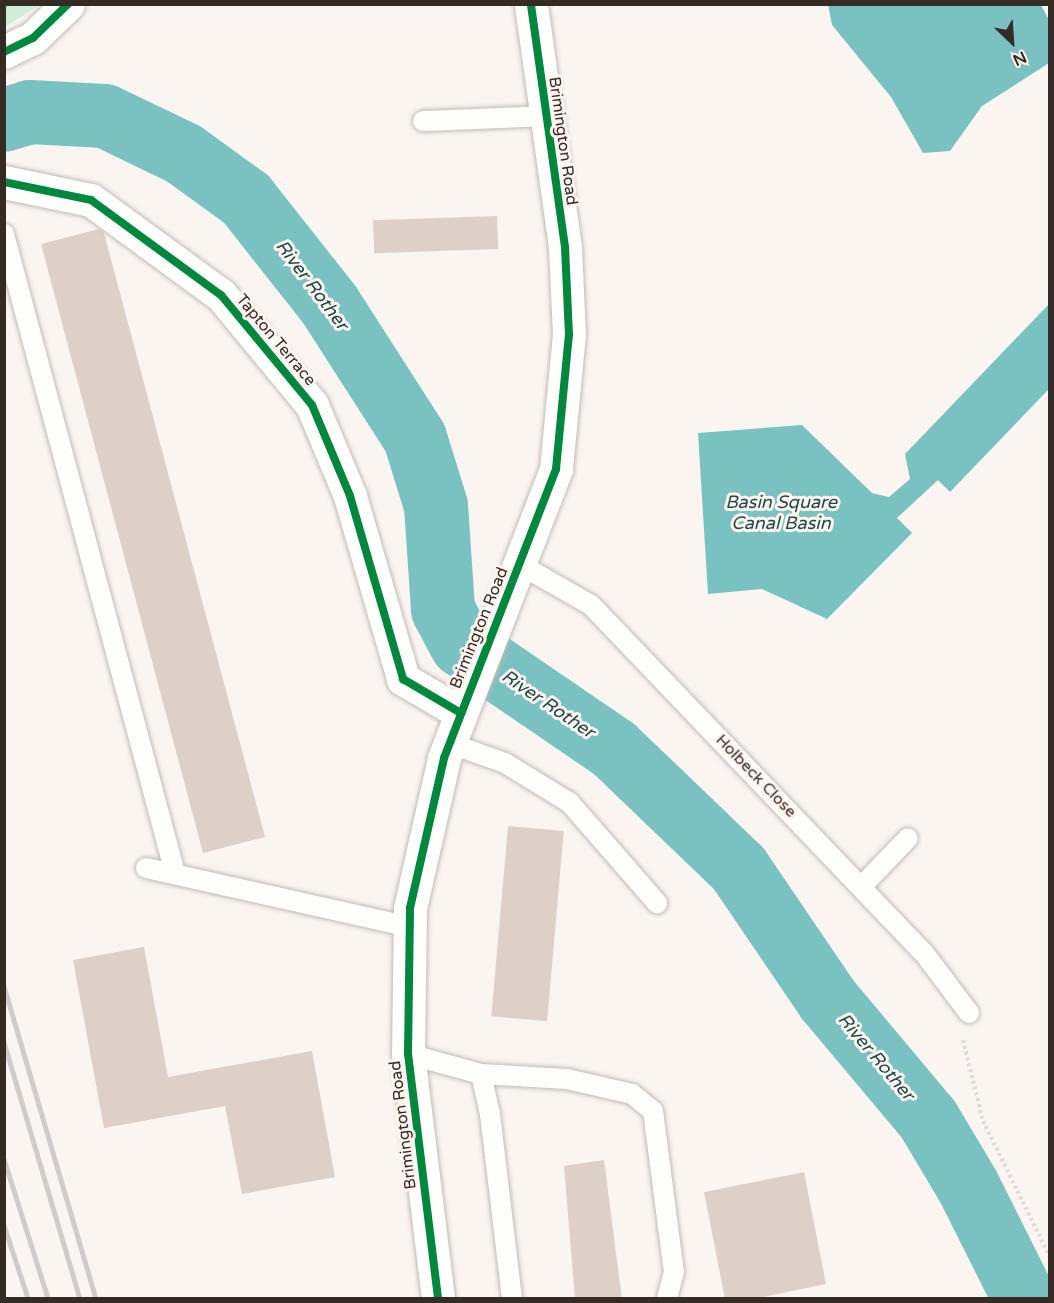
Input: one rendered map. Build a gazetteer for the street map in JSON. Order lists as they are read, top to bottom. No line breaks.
{"streets":{"main road":["Brimington Road","Tapton Terrace"],"lane":["Holbeck Close"]},"crossings":[["Brimington Road","Tapton Terrace"],["Brimington Road","Holbeck Close"]],"water":["River Rother","Basin Square Canal Basin"],"north":"bottom right"}
